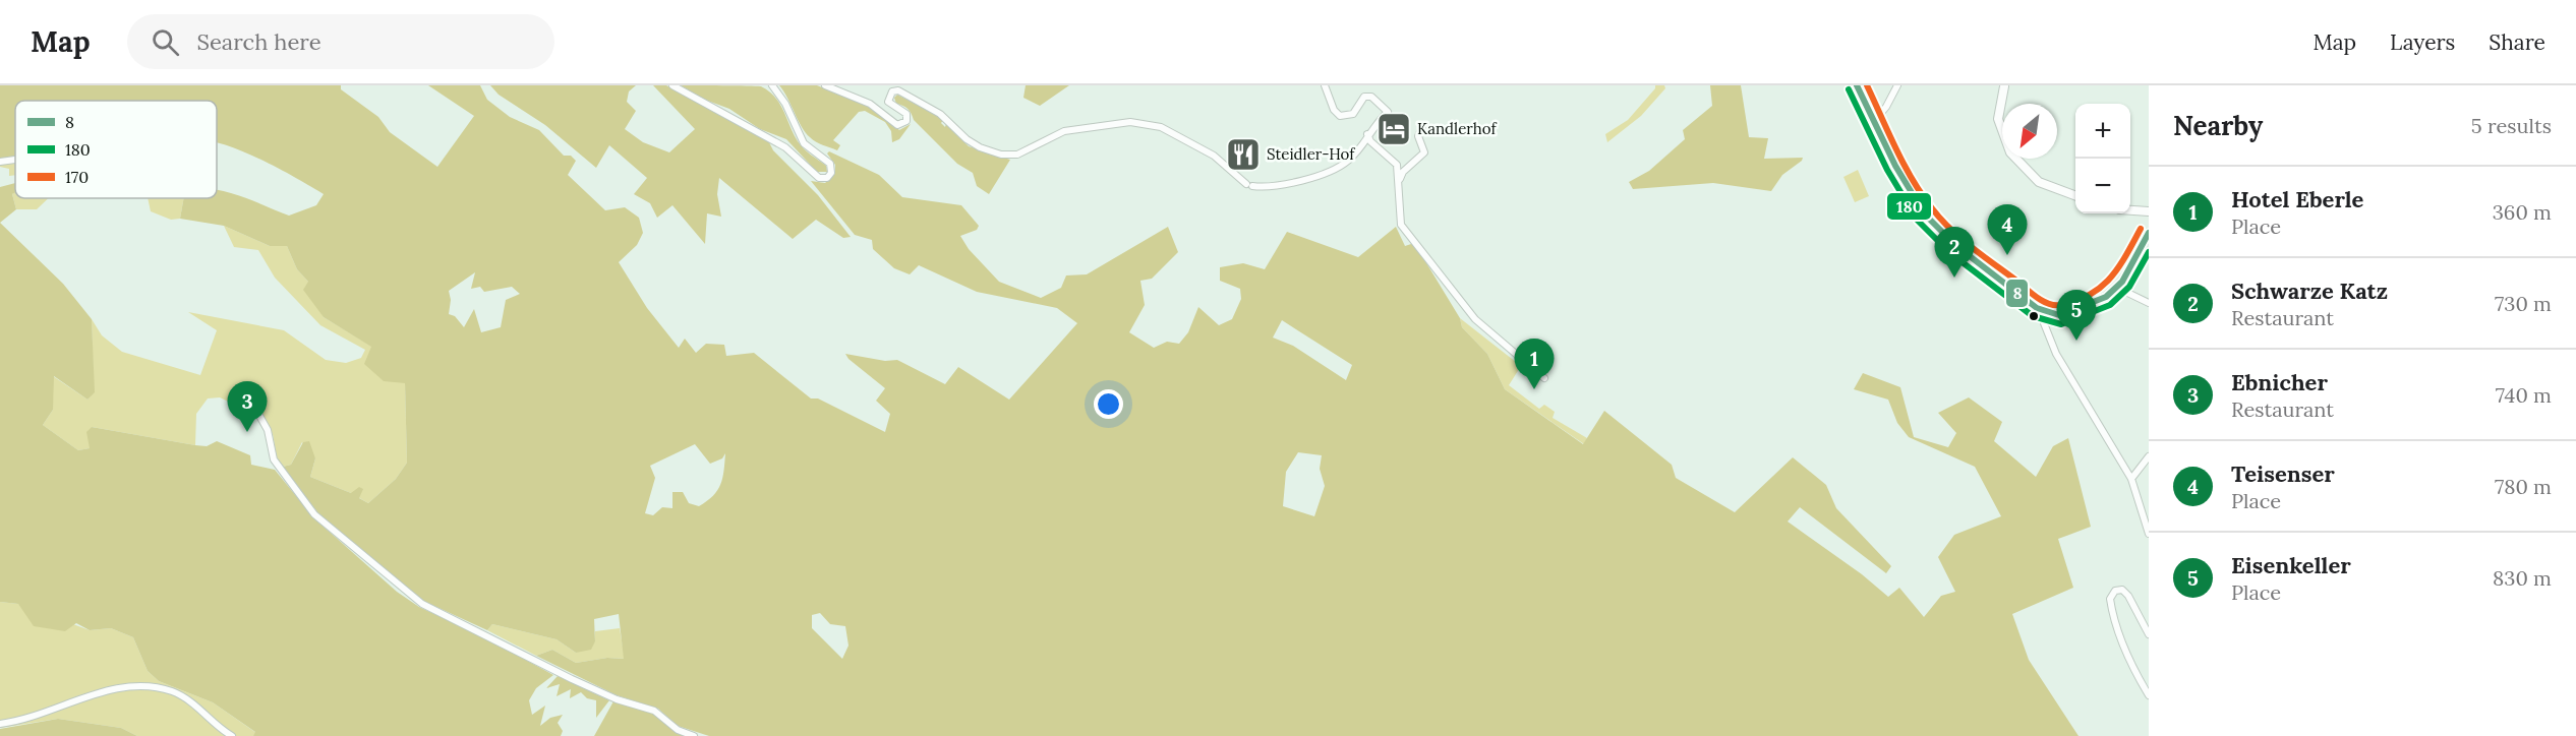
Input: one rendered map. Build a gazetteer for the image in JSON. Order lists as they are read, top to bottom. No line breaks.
{"places":{"hotel":["Kandlerhof"],"restaurant":["Steidler-Hof"]},"lines":["transit line 8","transit line 170","transit line 180"],"legend":["8","180","170"],"north":"bottom left","page":{"header":"Map","search":"Search here","nav":["Map","Layers","Share"],"heading":["Nearby","5 results"],"map_buttons":["+","−"],"list":[{"mark":"1","name":"Hotel Eberle","note":"Place","value":"360 m"},{"mark":"2","name":"Schwarze Katz","note":"Restaurant","value":"730 m"},{"mark":"3","name":"Ebnicher","note":"Restaurant","value":"740 m"},{"mark":"4","name":"Teisenser","note":"Place","value":"780 m"},{"mark":"5","name":"Eisenkeller","note":"Place","value":"830 m"}],"pins":["4","2","5","1","3"]}}
